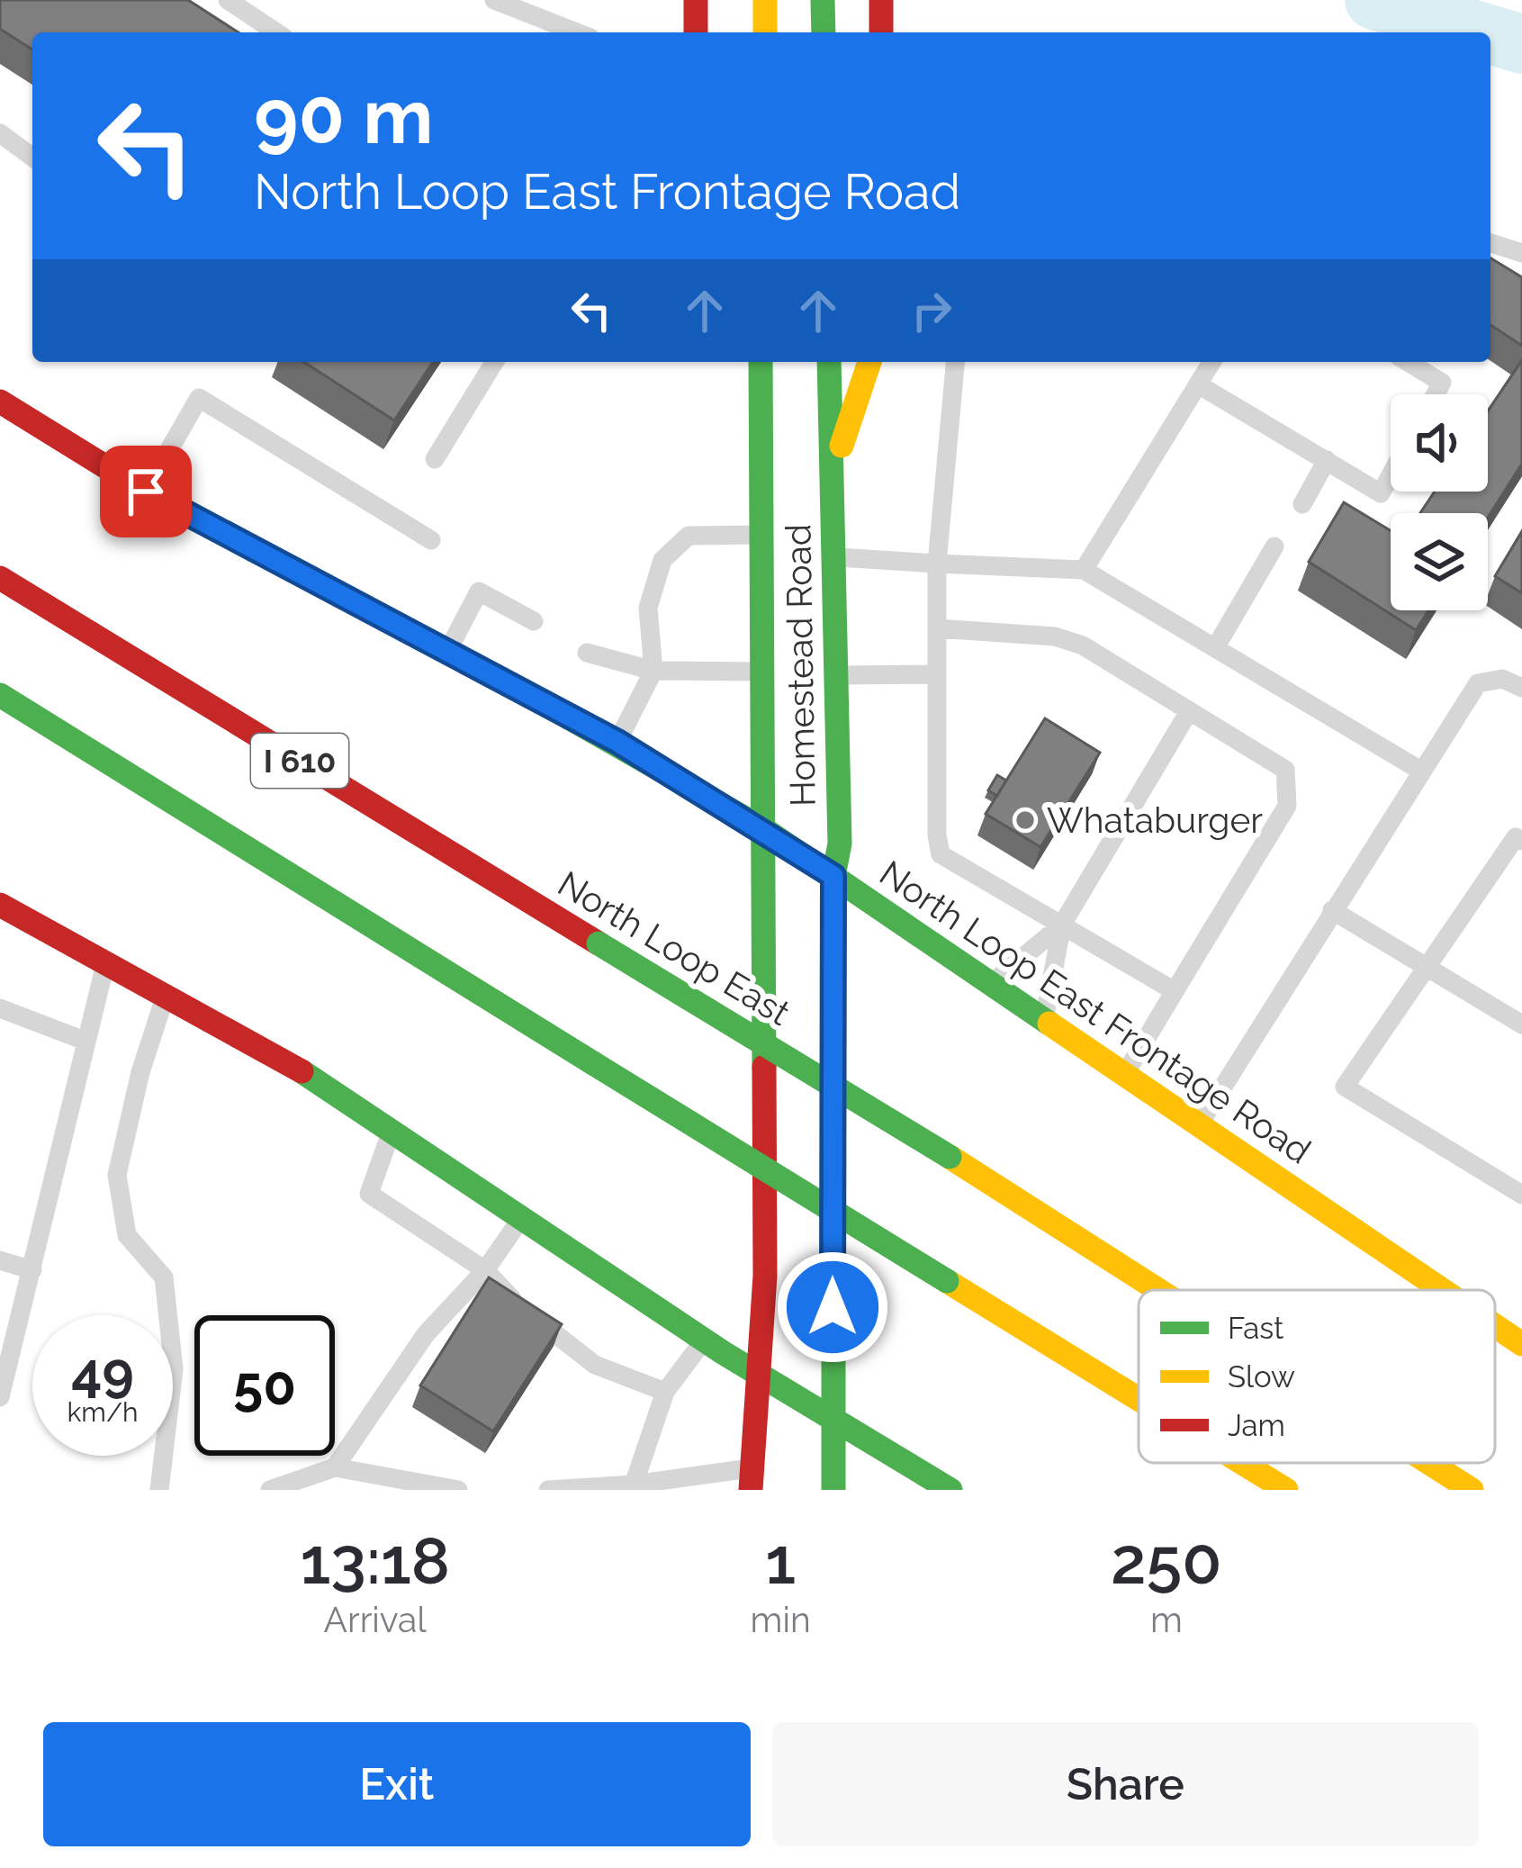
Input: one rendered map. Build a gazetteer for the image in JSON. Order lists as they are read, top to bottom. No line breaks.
{"streets":{"main road":["Homestead Road","I 610","North Loop East","North Loop East Frontage Road"]},"crossings":[["Homestead Road","North Loop East Frontage Road"]],"places":["Whataburger"],"legend":["Fast","Slow","Jam"],"page":{"turn":["90 m","North Loop East Frontage Road"],"speed":"49 km/h","limit":"50","eta":["13:18","Arrival","1","min","250","m"],"buttons":["Exit","Share"]}}
